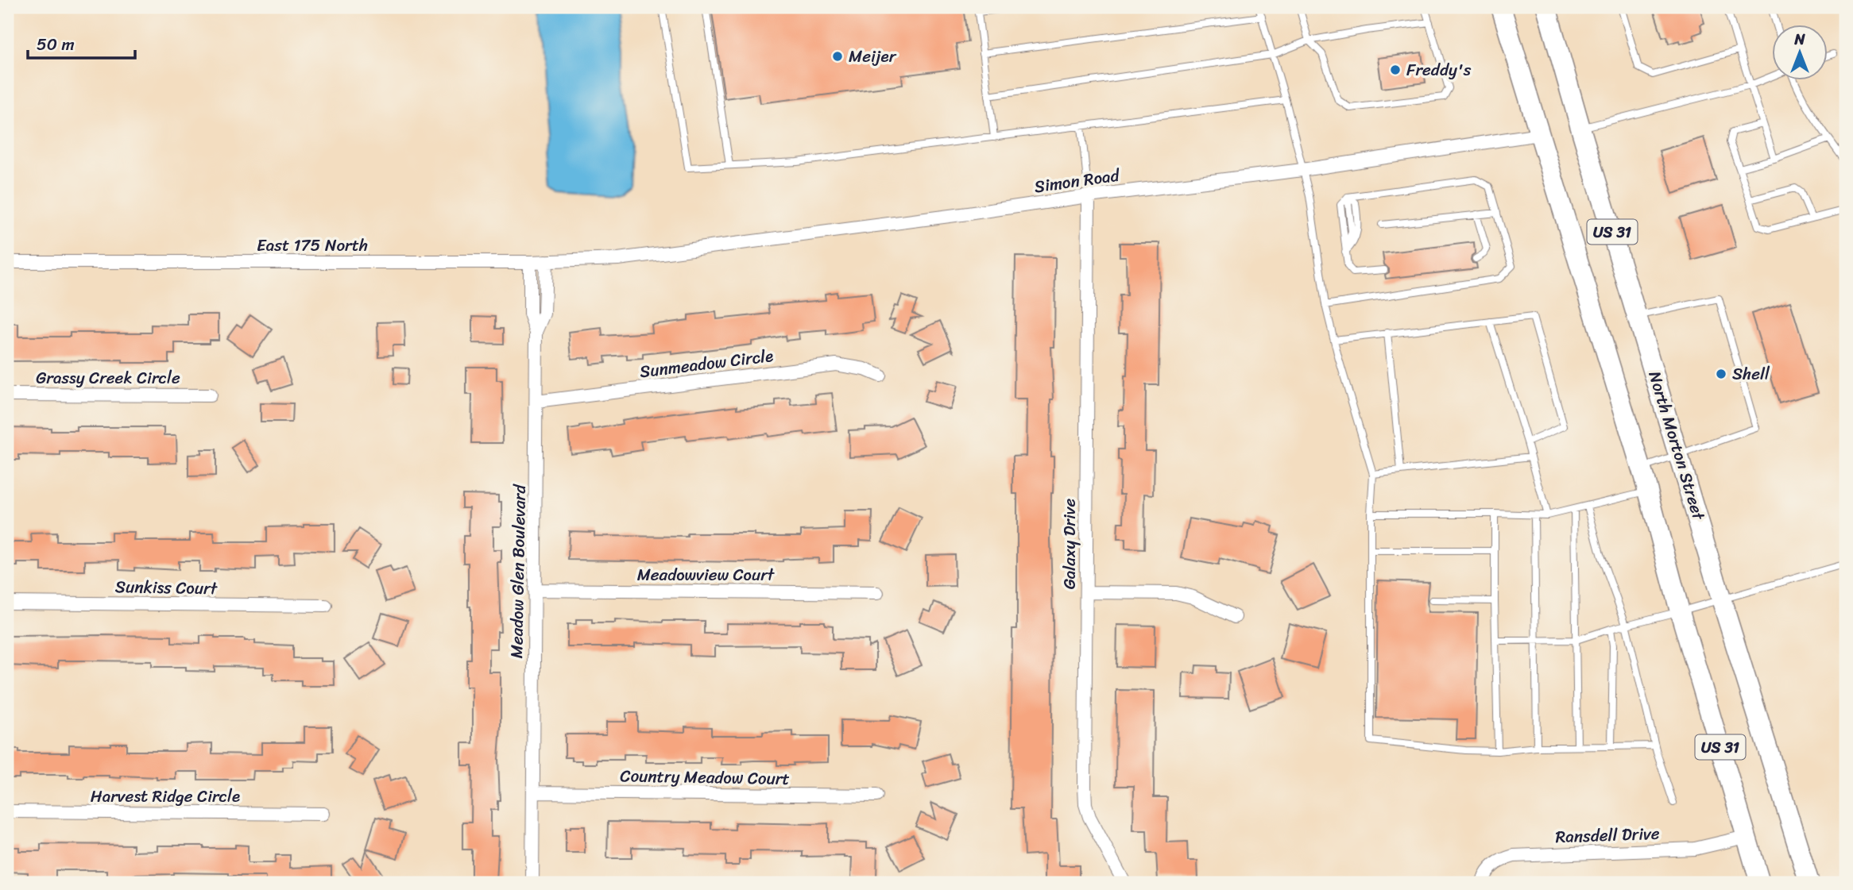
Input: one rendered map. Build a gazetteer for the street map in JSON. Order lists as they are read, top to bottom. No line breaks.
{"streets":{"main road":["US 31","North Morton Street"],"street":["Simon Road","East 175 North","Sunmeadow Circle","Grassy Creek Circle","Galaxy Drive","Meadow Glen Boulevard","Meadowview Court","Sunkiss Court","Country Meadow Court","Harvest Ridge Circle","Ransdell Drive"]},"crossings":[["Simon Road","US 31"],["Simon Road","East 175 North"],["Simon Road","Galaxy Drive"],["US 31","Ransdell Drive"],["East 175 North","Meadow Glen Boulevard"],["Sunmeadow Circle","Meadow Glen Boulevard"],["Meadow Glen Boulevard","Meadowview Court"],["Meadow Glen Boulevard","Country Meadow Court"]],"places":["Meijer","Freddy's","Shell"],"scale_bar":"50 m","north":"top"}
